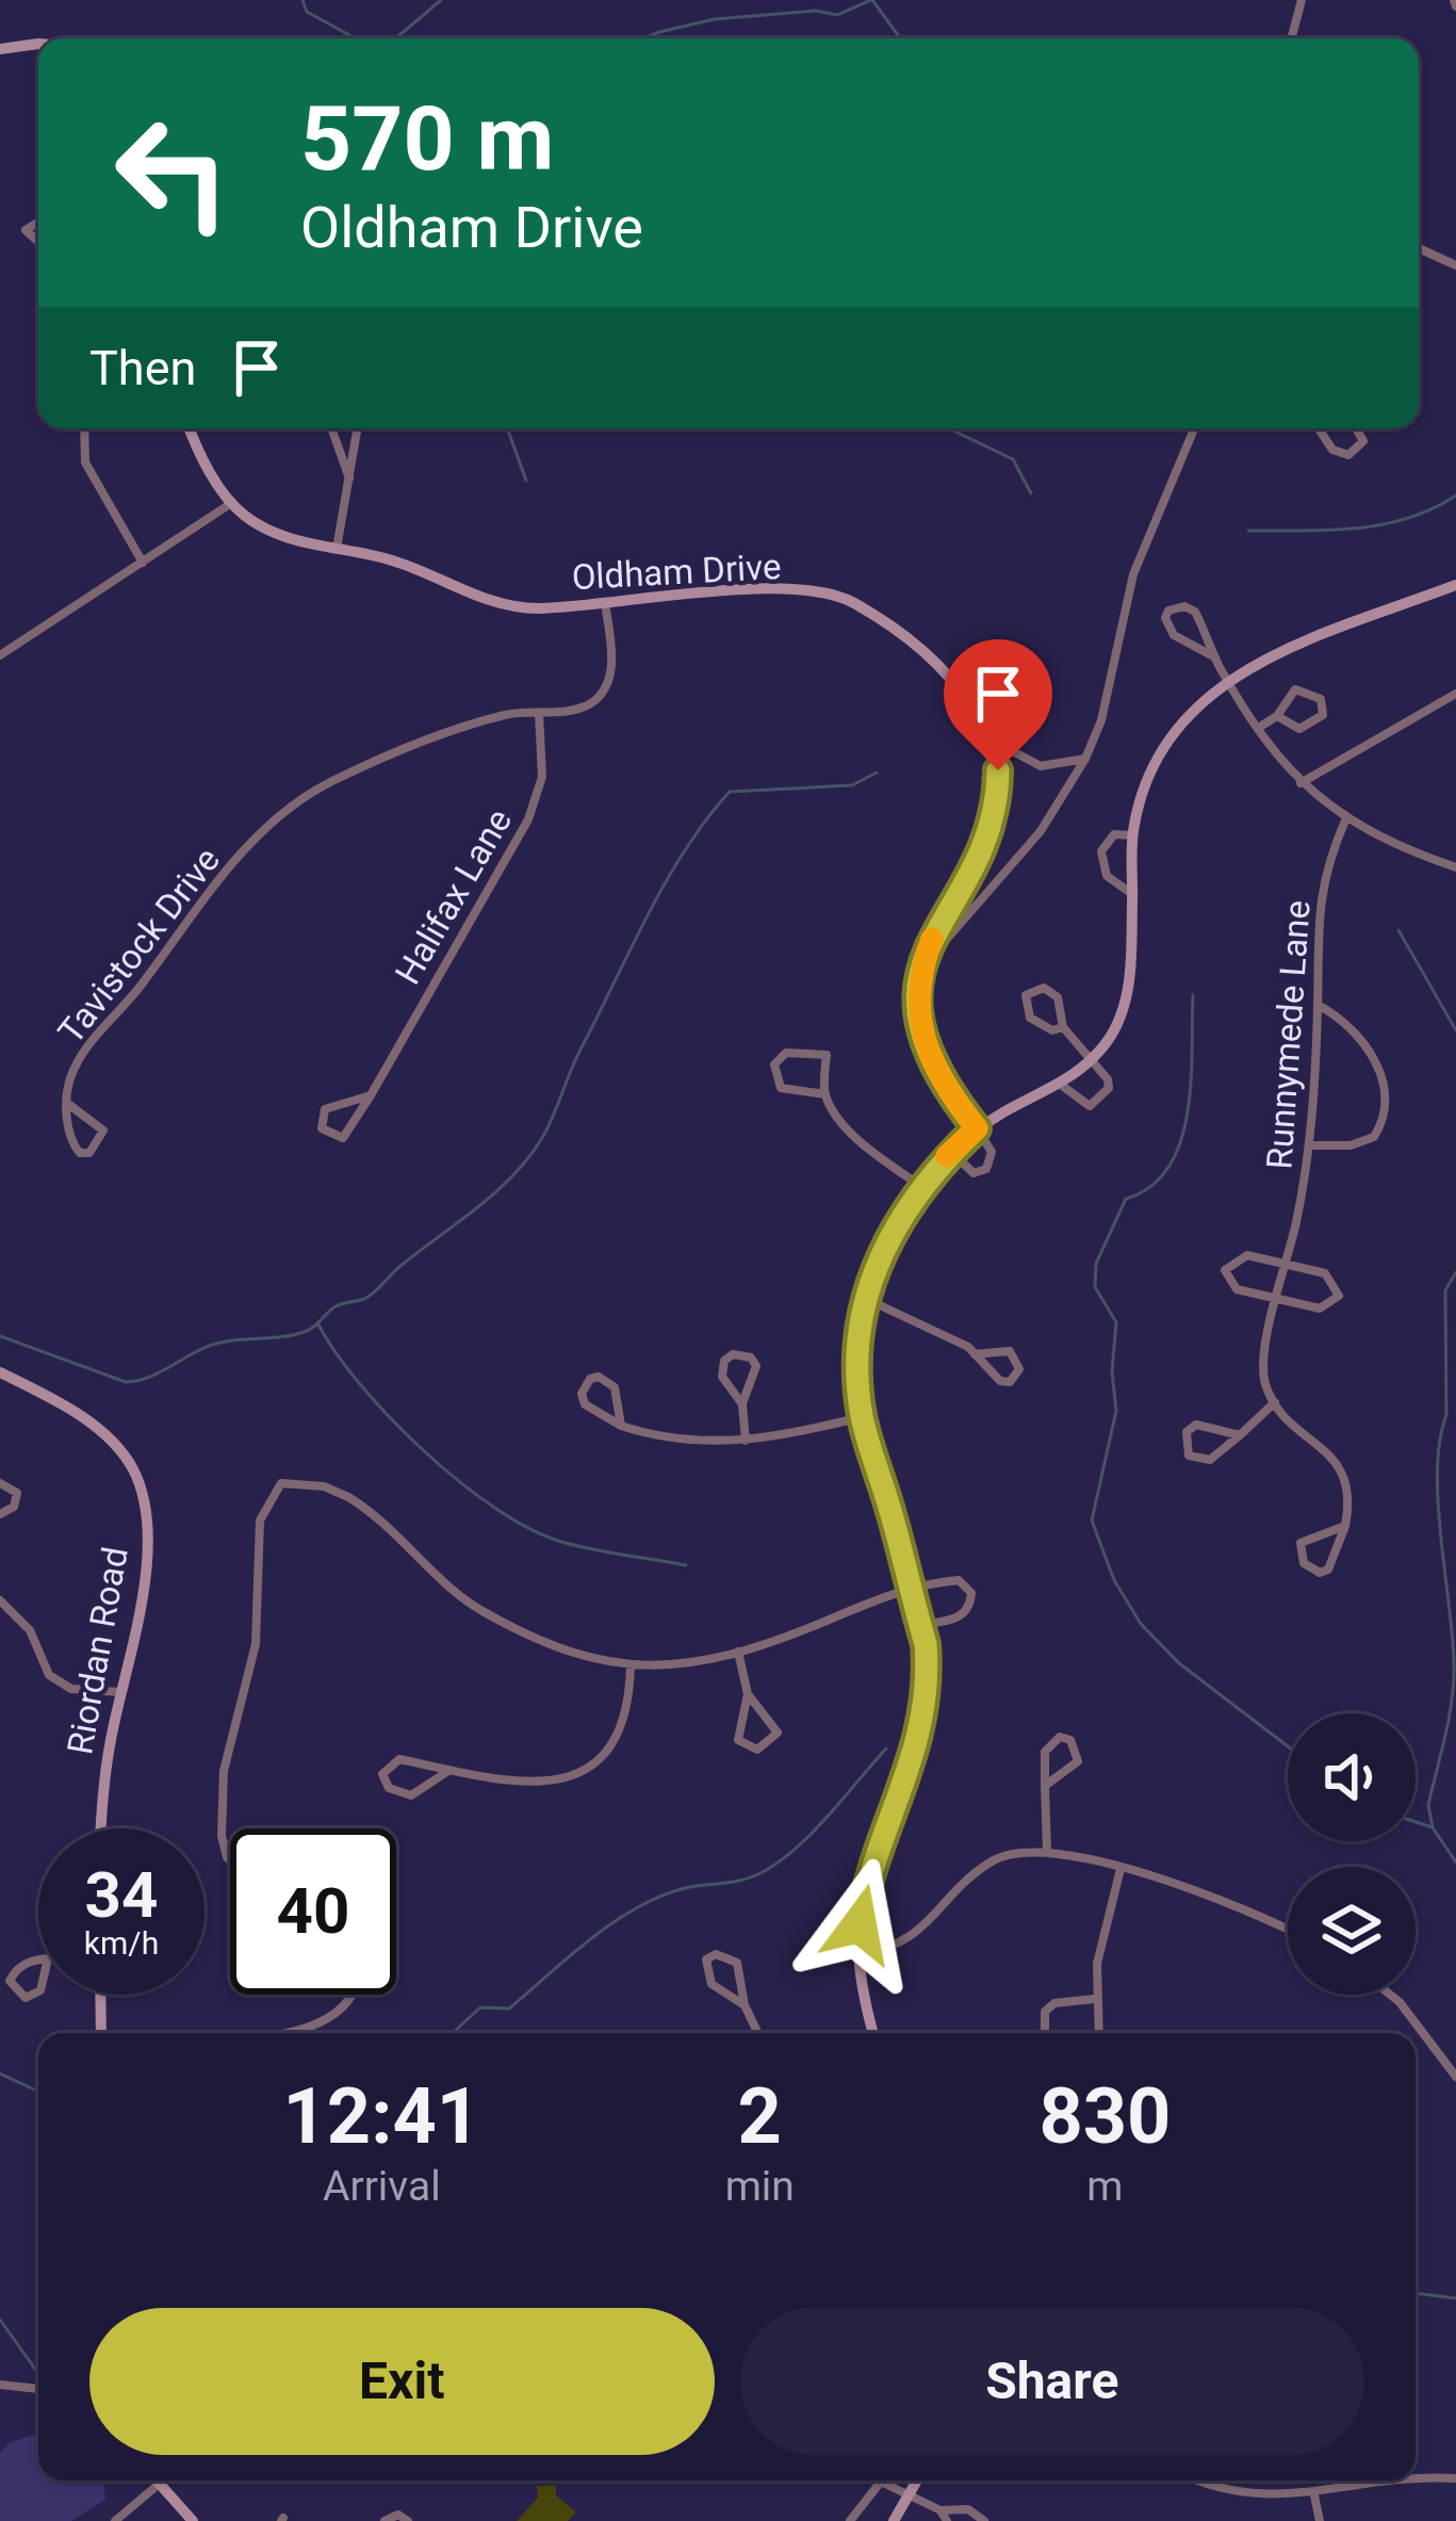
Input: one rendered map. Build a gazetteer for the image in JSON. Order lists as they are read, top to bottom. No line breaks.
{"streets":{"street":["Oldham Drive","Halifax Lane","Tavistock Drive","Runnymede Lane","Riordan Road"]},"crossings":[["Oldham Drive","Tavistock Drive"],["Halifax Lane","Tavistock Drive"]],"page":{"turn":["570 m","Oldham Drive"],"then":"Then","speed":"34 km/h","limit":"40","eta":["12:41","Arrival","2","min","830","m"],"buttons":["Exit","Share"]}}
